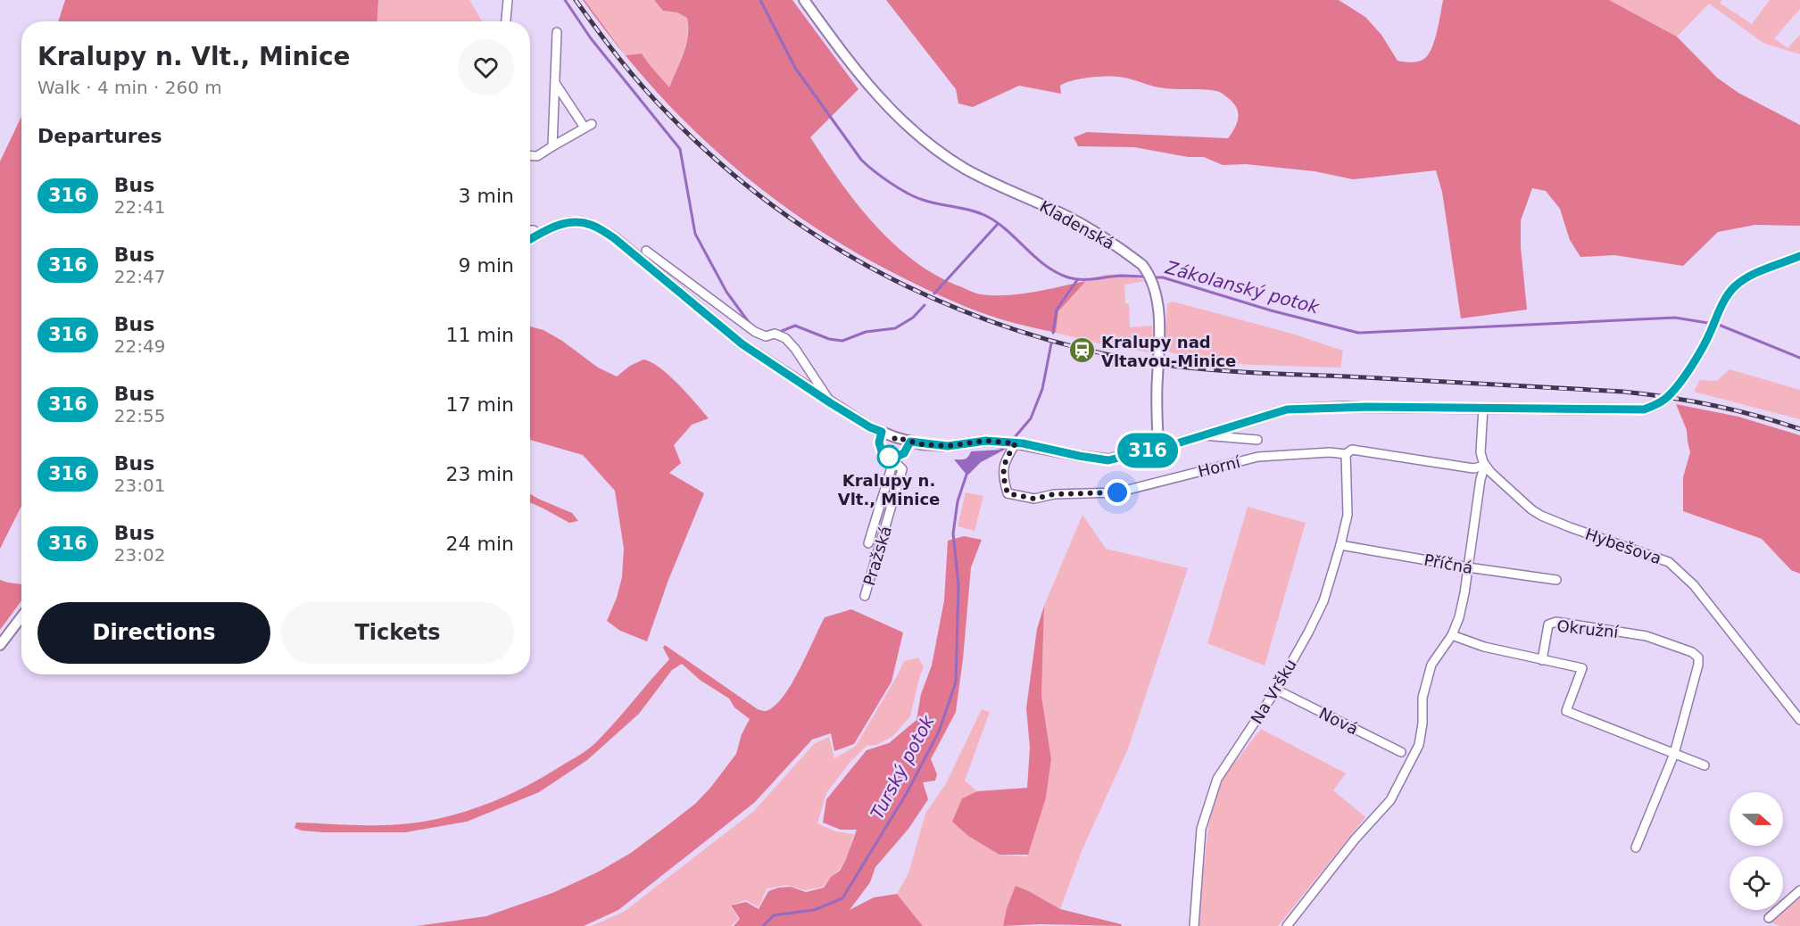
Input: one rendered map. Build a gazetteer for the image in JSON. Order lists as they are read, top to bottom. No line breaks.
{"streets":{"main road":["Kladenská"],"street":["Horní","Hybešova","Pražská","Příčná","Okružní","Na Vršku","Nová"]},"crossings":[["Horní","Hybešova"],["Horní","Na Vršku"],["Příčná","Na Vršku"],["Na Vršku","Nová"]],"water":["Zákolanský potok","Turský potok"],"places":{"station":["Kralupy nad Vltavou-Minice"],"other":["Kralupy n. Vlt., Minice"]},"lines":["bus line 316"],"north":"right","page":{"on_map":"316","heading":[["Kralupy n. Vlt., Minice","Walk · 4 min · 260 m"],"Departures"],"list":[{"mark":"316","name":"Bus","note":"22:41","value":"3 min"},{"mark":"316","name":"Bus","note":"22:47","value":"9 min"},{"mark":"316","name":"Bus","note":"22:49","value":"11 min"},{"mark":"316","name":"Bus","note":"22:55","value":"17 min"},{"mark":"316","name":"Bus","note":"23:01","value":"23 min"},{"mark":"316","name":"Bus","note":"23:02","value":"24 min"}],"buttons":["Directions","Tickets"]}}
